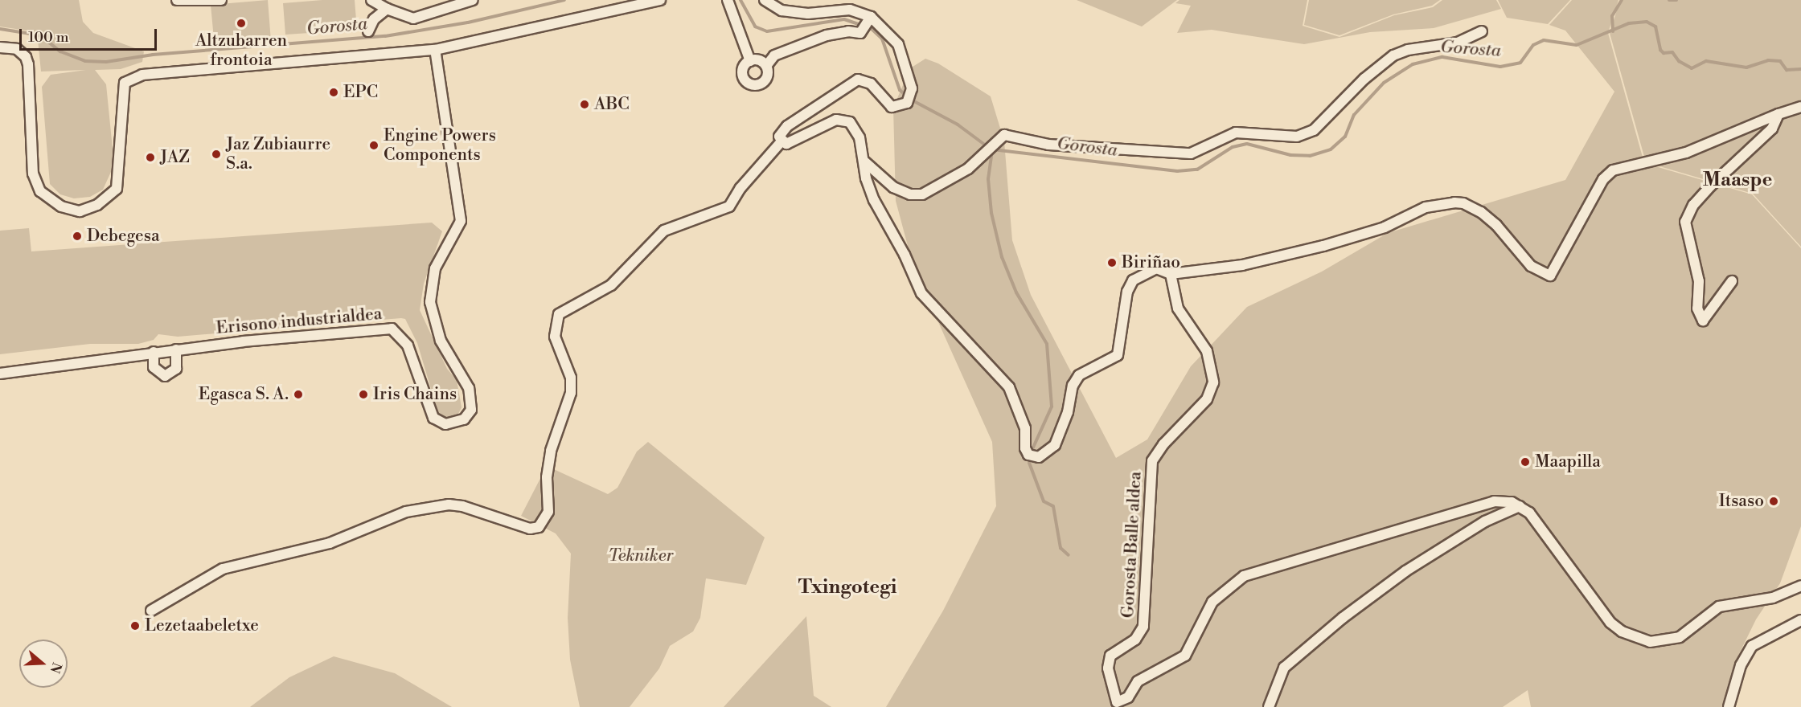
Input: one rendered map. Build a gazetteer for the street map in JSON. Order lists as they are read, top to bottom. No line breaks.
{"streets":{"street":["Erisono industrialdea","Gorosta Balle aldea"]},"districts":["Maaspe","Txingotegi"],"water":["Gorosta"],"parks":["Tekniker"],"places":["Altzubarren frontoia","EPC","ABC","Engine Powers Components","Jaz Zubiaurre S.a.","JAZ","Debegesa","Biriñao","Egasca S. A.","Iris Chains","Maapilla","Itsaso","Lezetaabeletxe"],"scale_bar":"100 m","north":"right"}
